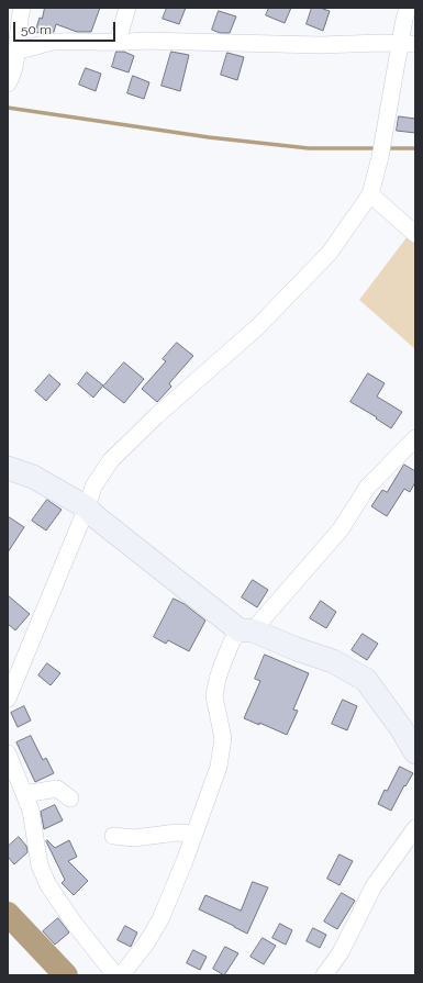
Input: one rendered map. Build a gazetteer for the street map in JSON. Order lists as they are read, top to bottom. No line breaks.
{"scale_bar":"50 m"}
